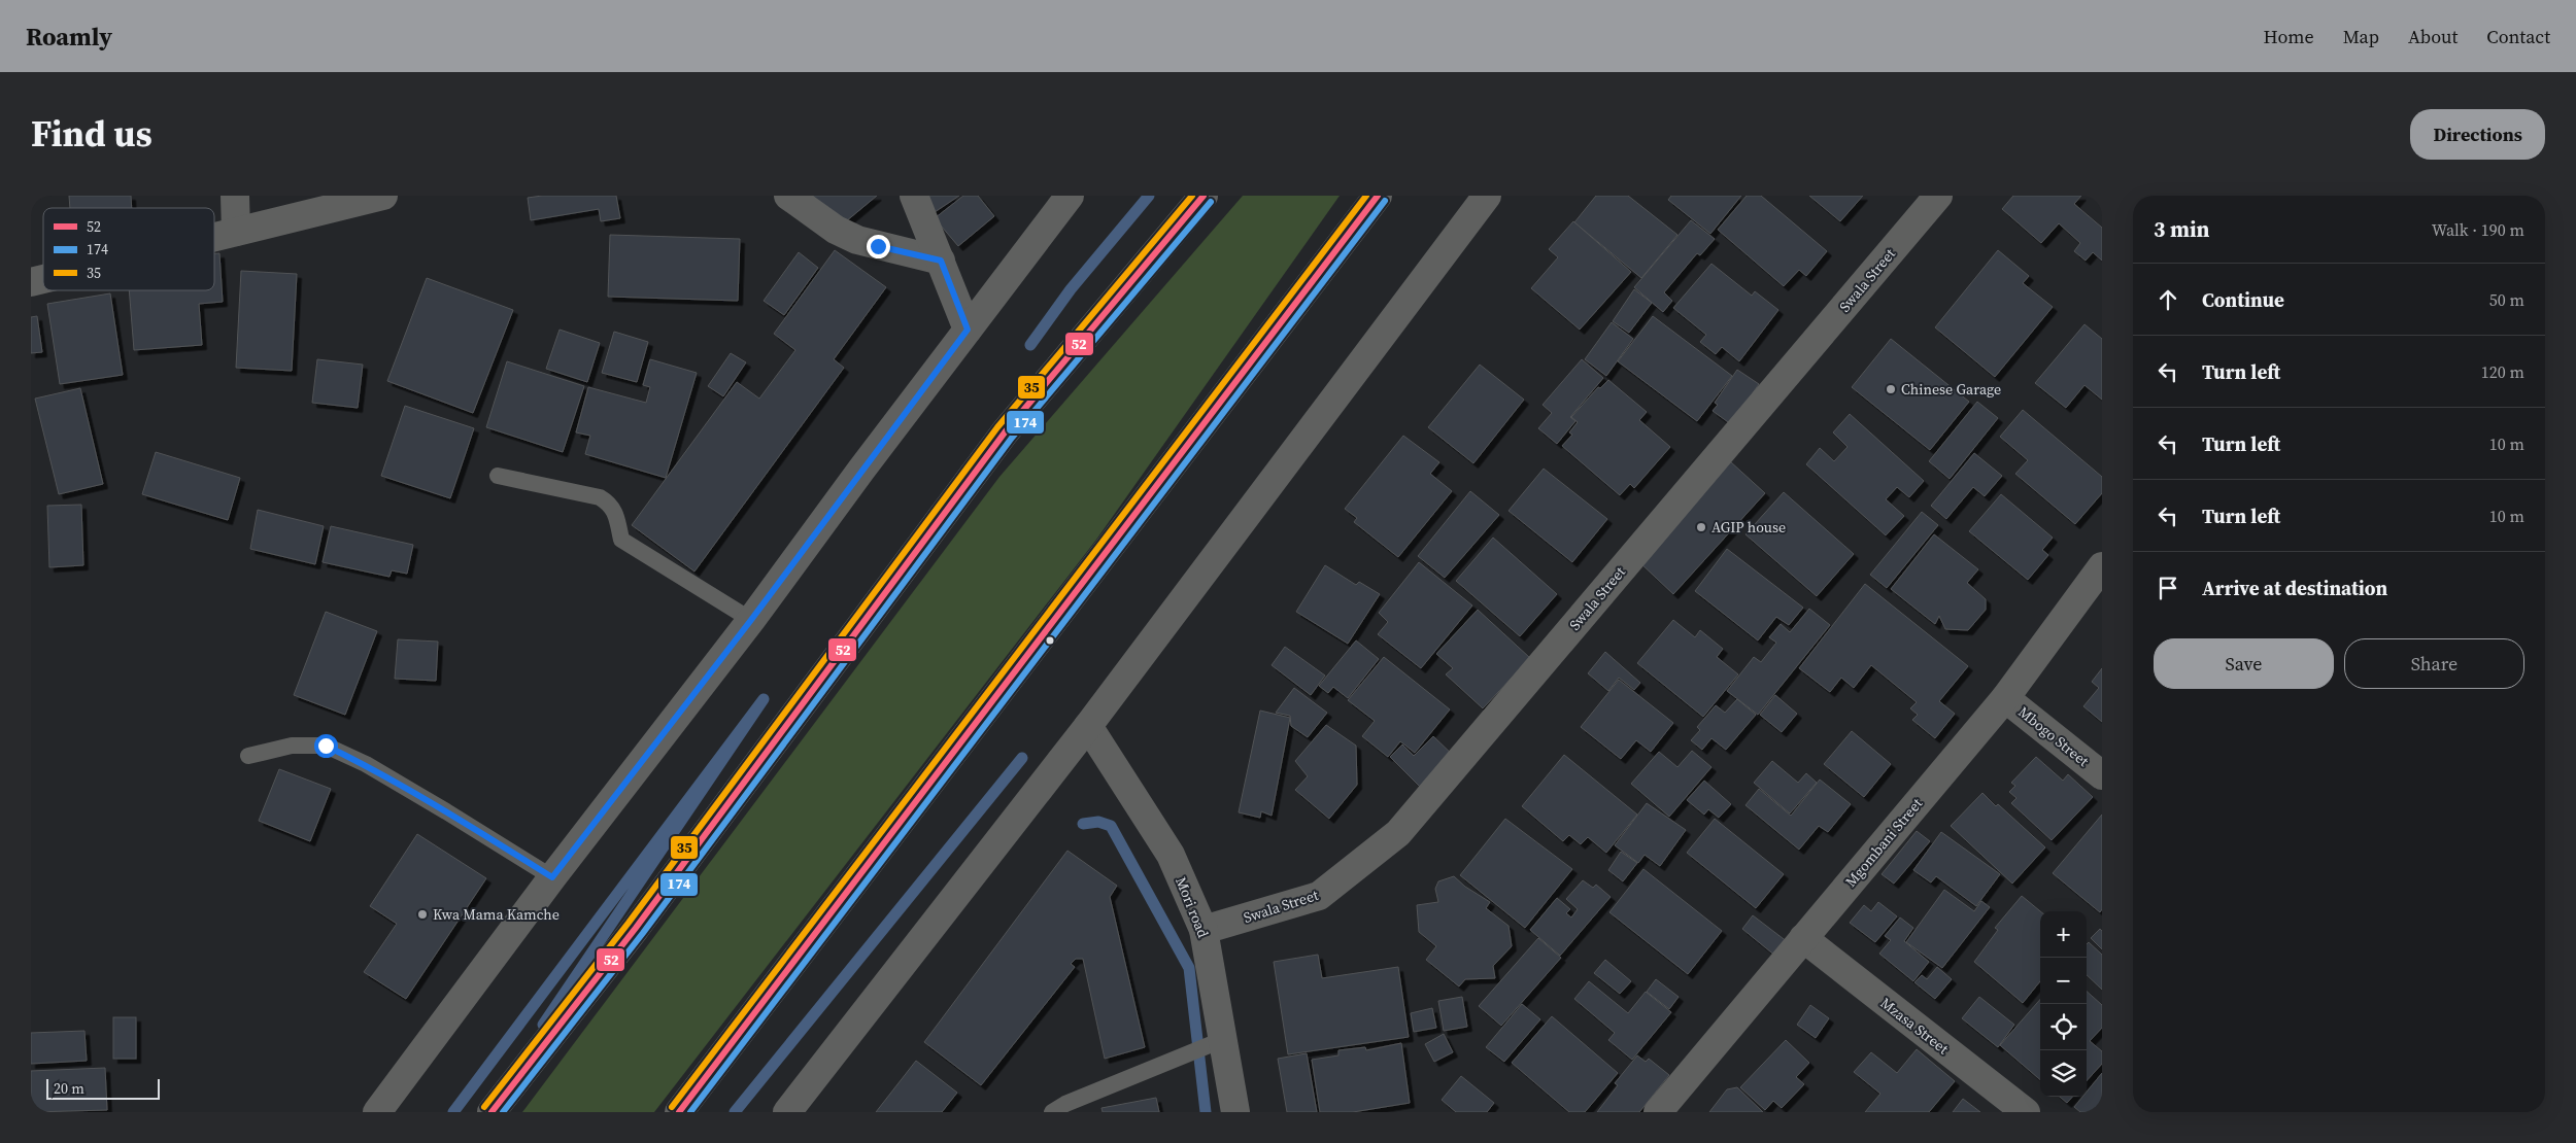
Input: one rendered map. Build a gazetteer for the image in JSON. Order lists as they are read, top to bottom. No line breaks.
{"streets":{"street":["Swala Street","Mbogo Street","Mgombani Street","Mori road","Mzasa Street"]},"crossings":[["Swala Street","Mori road"],["Mbogo Street","Mgombani Street"],["Mgombani Street","Mzasa Street"]],"places":["Chinese Garage","AGIP house","Kwa Mama Kamche"],"lines":["transit line 52","transit line 35","transit line 174"],"legend":["52","174","35"],"scale_bar":"20 m","page":{"header":"Roamly","nav":["Home","Map","About","Contact"],"title":"Find us","buttons":["Directions",["Save","Share"]],"heading":["3 min","Walk · 190 m"],"list":[["Continue","50 m"],["Turn left","120 m"],["Turn left","10 m"],["Turn left","10 m"],"Arrive at destination"],"map_buttons":["+","−"],"scale":"20 m"}}
